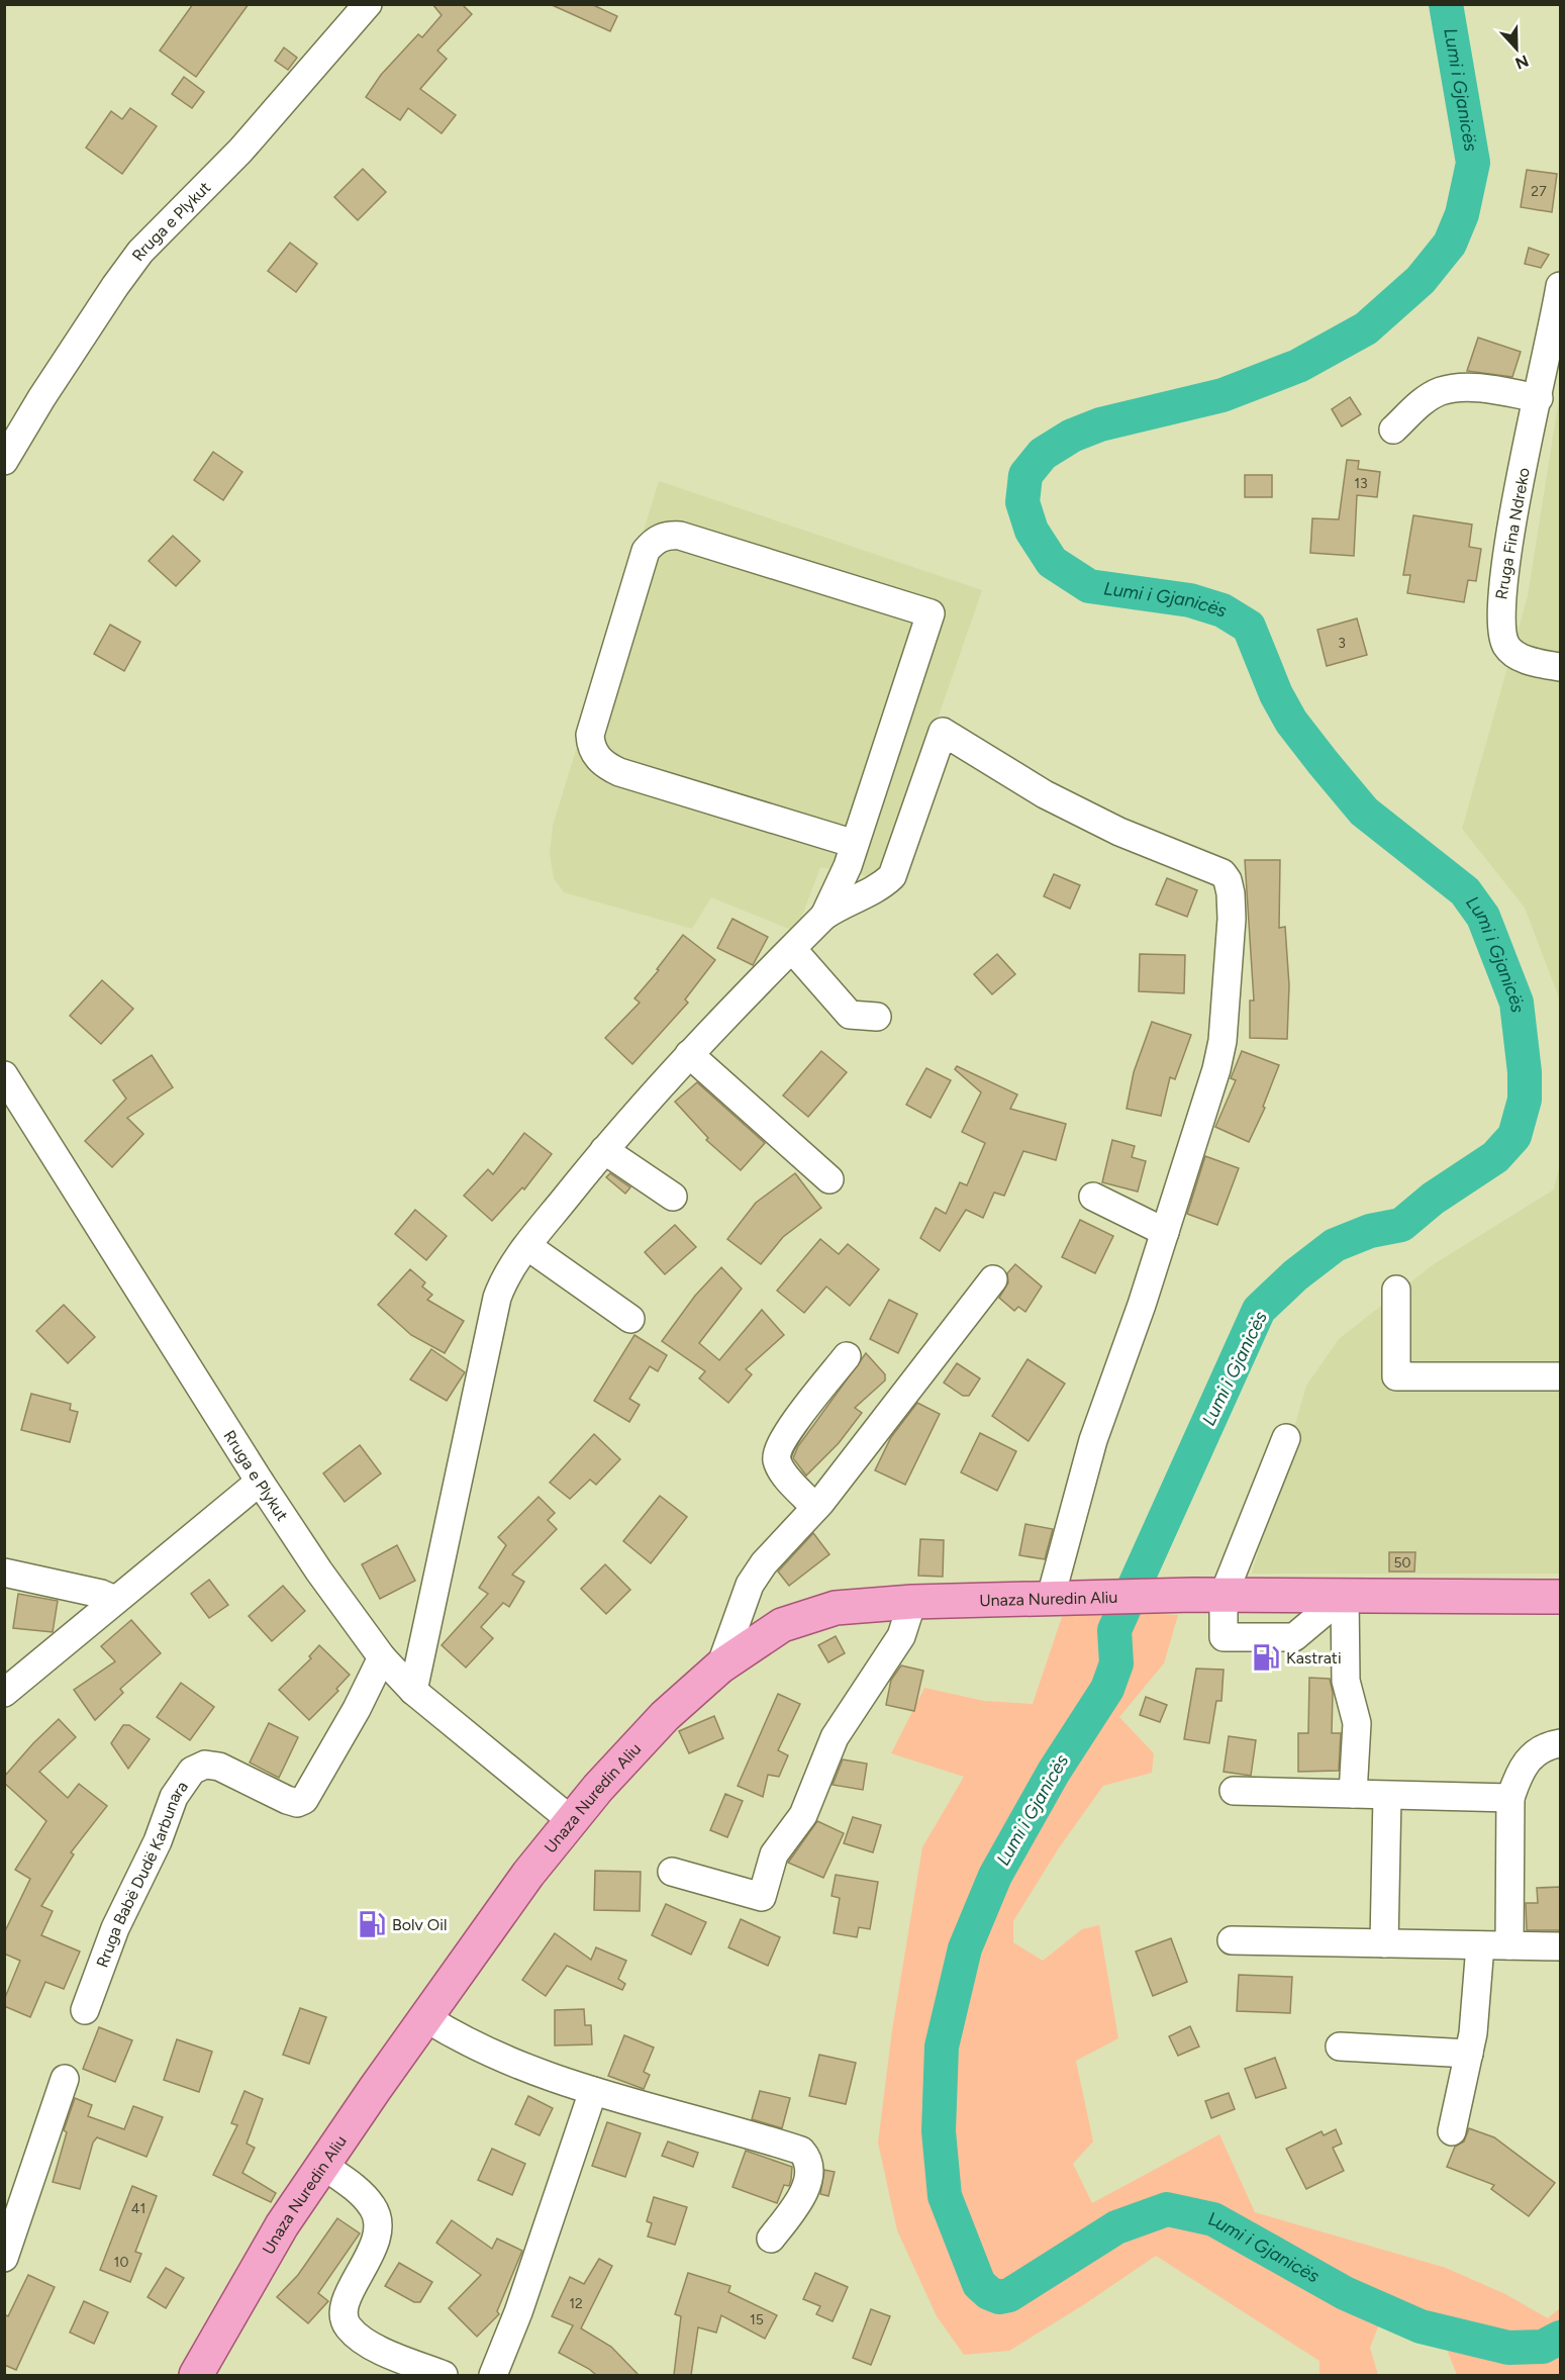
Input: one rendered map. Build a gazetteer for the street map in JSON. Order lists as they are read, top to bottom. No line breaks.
{"streets":{"main road":["Unaza Nuredin Aliu"],"street":["Rruga e Plykut","Rruga Fina Ndreko","Rruga Babë Dudë Karbunara"]},"crossings":[["Rruga e Plykut","Unaza Nuredin Aliu"],["Rruga e Plykut","Rruga Babë Dudë Karbunara"]],"water":["Lumi i Gjanicës"],"places":{"fuel station":["Kastrati","Bolv Oil"]},"house_numbers":["27","13","3","50","41","10","12","15"],"north":"bottom"}
